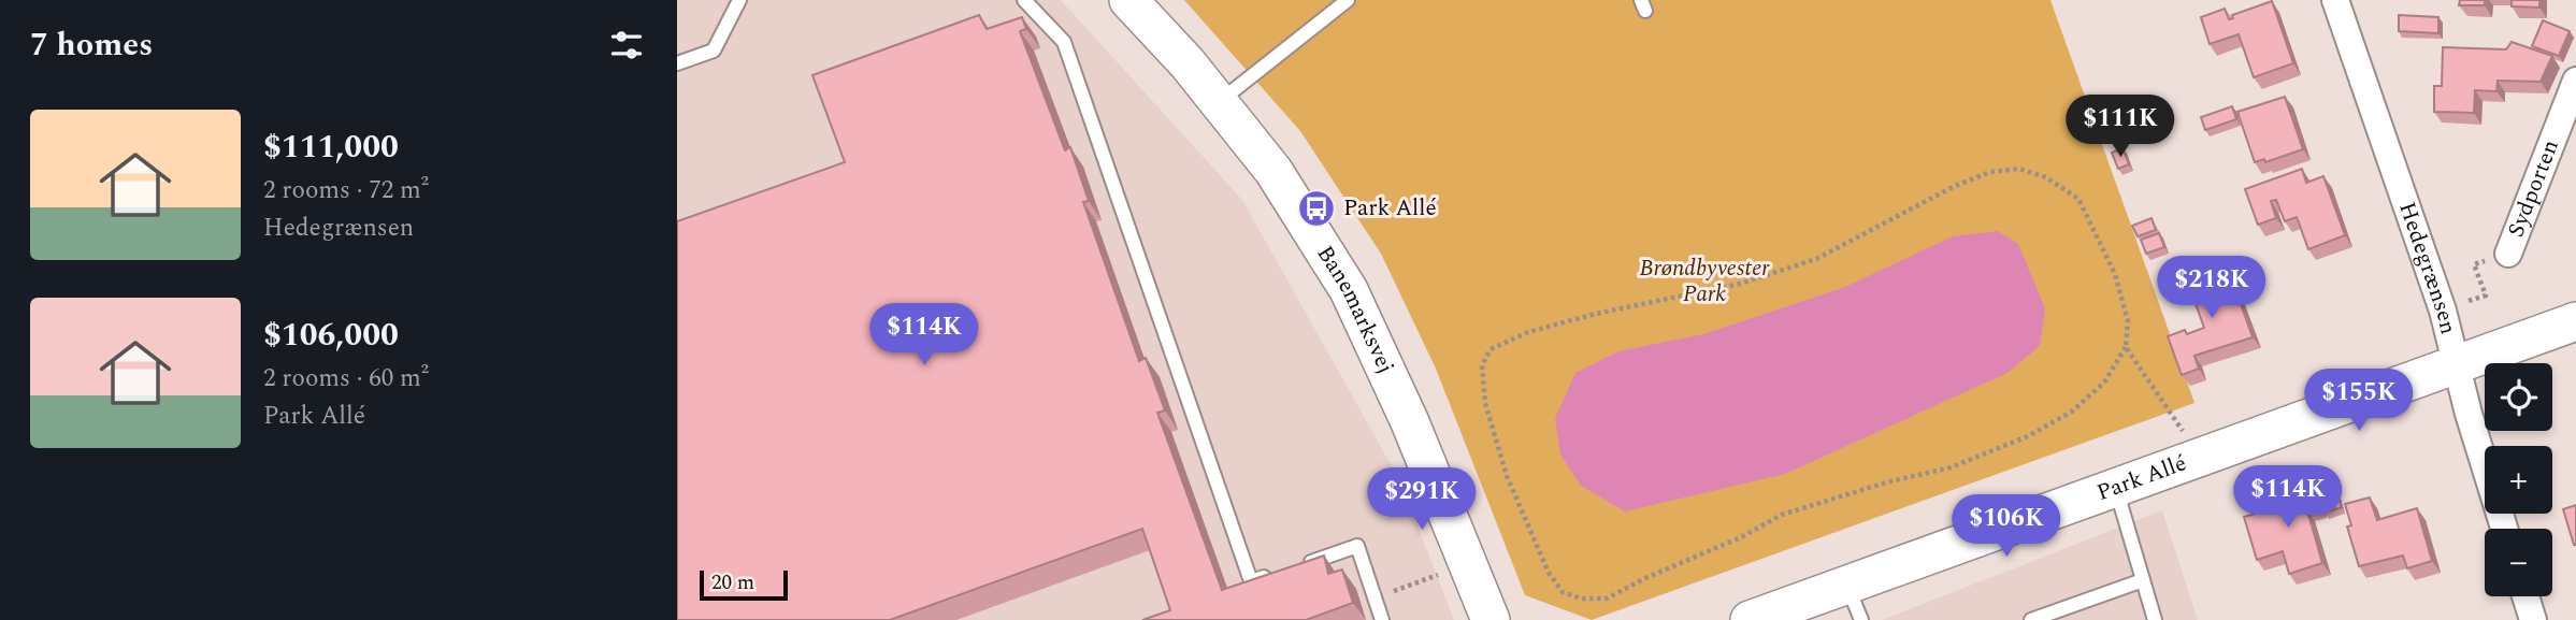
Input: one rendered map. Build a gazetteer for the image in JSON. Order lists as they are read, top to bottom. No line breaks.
{"streets":{"street":["Sydporten","Hedegrænsen","Banemarksvej","Park Allé"]},"crossings":[["Hedegrænsen","Park Allé"]],"parks":["Brøndbyvester Park"],"places":{"bus stop":["Park Allé"]},"scale_bar":"20 m","page":{"heading":"7 homes","list":[{"name":"$111,000","note":"2 rooms · 72 m² · Hedegrænsen"},{"name":"$106,000","note":"2 rooms · 60 m² · Park Allé"}],"price":["$111K","$218K","$114K","$155K","$114K","$291K","$106K"],"map_buttons":["+","−"],"scale":"20 m"}}
